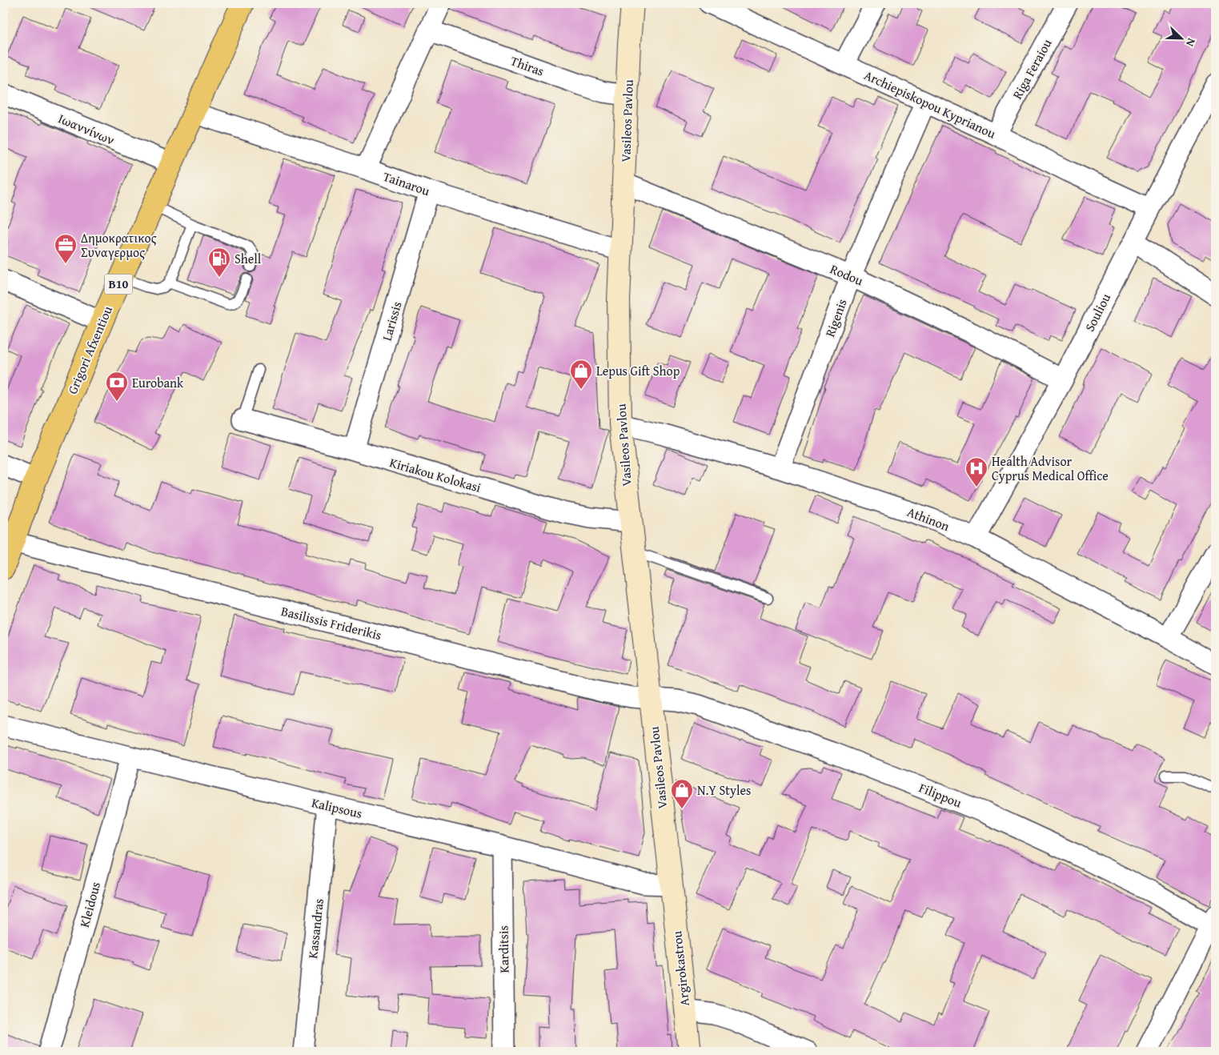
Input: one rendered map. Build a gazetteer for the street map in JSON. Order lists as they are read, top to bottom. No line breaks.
{"streets":{"main road":["B10","Grigori Afxentiou"],"street":["Thiras","Riga Feraiou","Archiepiskopou Kyprianou","Vasileos Pavlou","Ιωαννίνων","Tainarou","Rodou","Souliou","Rigenis","Larissis","Kiriakou Kolokasi","Athinon","Basilissis Friderikis","Filippou","Kalipsous","Kleidous","Kassandras","Karditsis","Argirokastrou"]},"crossings":[["Thiras","Vasileos Pavlou"],["Riga Feraiou","Archiepiskopou Kyprianou"],["Archiepiskopou Kyprianou","Souliou"],["Archiepiskopou Kyprianou","Rigenis"],["Vasileos Pavlou","Tainarou"],["Vasileos Pavlou","Rodou"],["Vasileos Pavlou","Kiriakou Kolokasi"],["Vasileos Pavlou","Athinon"],["Vasileos Pavlou","Basilissis Friderikis"],["Vasileos Pavlou","Filippou"],["Vasileos Pavlou","Kalipsous"],["Vasileos Pavlou","Argirokastrou"],["Ιωαννίνων","Grigori Afxentiou"],["Tainarou","Larissis"],["Tainarou","Grigori Afxentiou"],["Rodou","Souliou"],["Rodou","Rigenis"],["Souliou","Athinon"],["Rigenis","Athinon"],["Larissis","Kiriakou Kolokasi"],["Grigori Afxentiou","Basilissis Friderikis"],["Basilissis Friderikis","Filippou"],["Kalipsous","Kleidous"],["Kalipsous","Kassandras"],["Kalipsous","Karditsis"],["Kalipsous","Argirokastrou"]],"places":{"office":["Δημοκρατικος Συναγερμος"],"fuel station":["Shell"],"shop":["Lepus Gift Shop","N.Y Styles"],"bank":["Eurobank"],"hospital":["Health Advisor Cyprus Medical Office"]},"north":"bottom right"}
